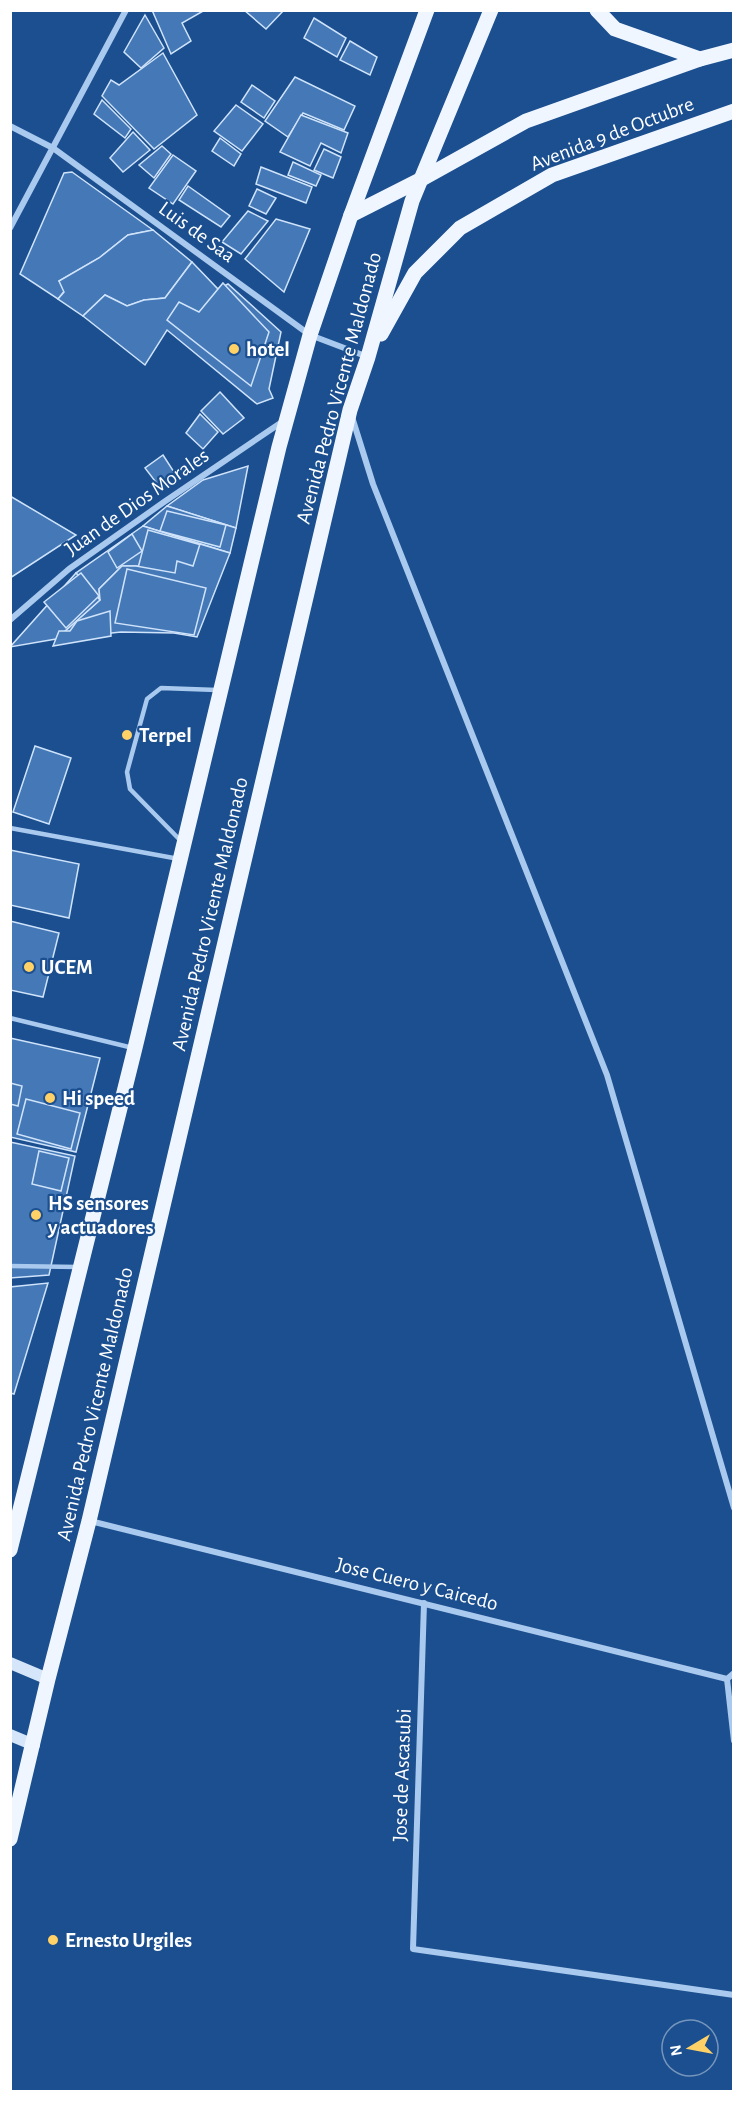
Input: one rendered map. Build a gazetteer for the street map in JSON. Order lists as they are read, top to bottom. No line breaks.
{"streets":{"main road":["Avenida 9 de Octubre","Avenida Pedro Vicente Maldonado"],"street":["Luis de Saa","Juan de Dios Morales","Jose Cuero y Caicedo","Jose de Ascasubi"]},"crossings":[["Avenida 9 de Octubre","Luis de Saa"],["Avenida 9 de Octubre","Avenida Pedro Vicente Maldonado"],["Luis de Saa","Avenida Pedro Vicente Maldonado"],["Avenida Pedro Vicente Maldonado","Juan de Dios Morales"],["Avenida Pedro Vicente Maldonado","Jose Cuero y Caicedo"],["Jose Cuero y Caicedo","Jose de Ascasubi"]],"places":["hotel","Terpel","UCEM","Hi speed","HS sensores y actuadores","Ernesto Urgiles"],"north":"left"}
